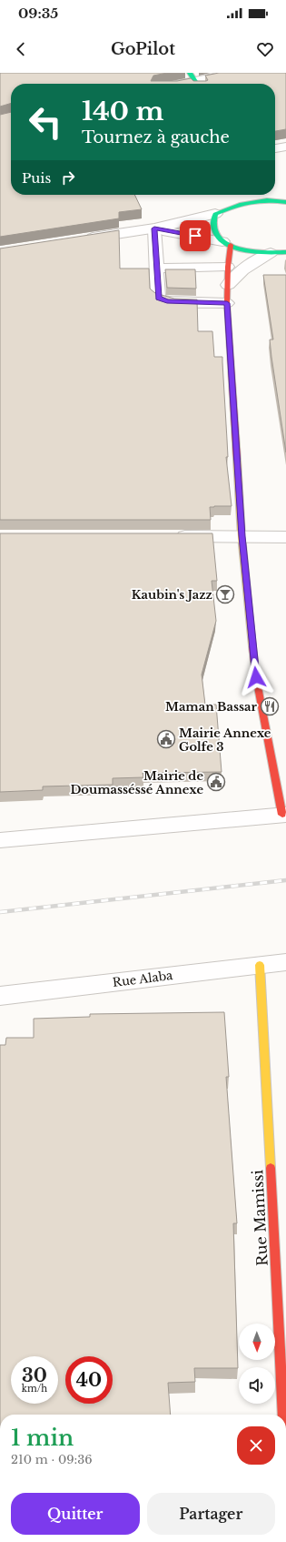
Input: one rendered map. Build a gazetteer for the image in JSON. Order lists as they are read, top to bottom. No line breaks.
{"streets":{"street":["Rue Alaba","Rue Mamissi"]},"crossings":[["Rue Alaba","Rue Mamissi"]],"places":{"bar":["Kaubin's Jazz"],"restaurant":["Maman Bassar"],"public building":["Mairie Annexe Golfe 3","Mairie de Doumasséssé Annexe"]},"north":"bottom","page":{"status":"09:35","header":"GoPilot","turn":["140 m","Tournez à gauche"],"then":"Puis","speed":"30 km/h","limit":"40","heading":["1 min","210 m · 09:36"],"buttons":["Quitter","Partager"]}}
